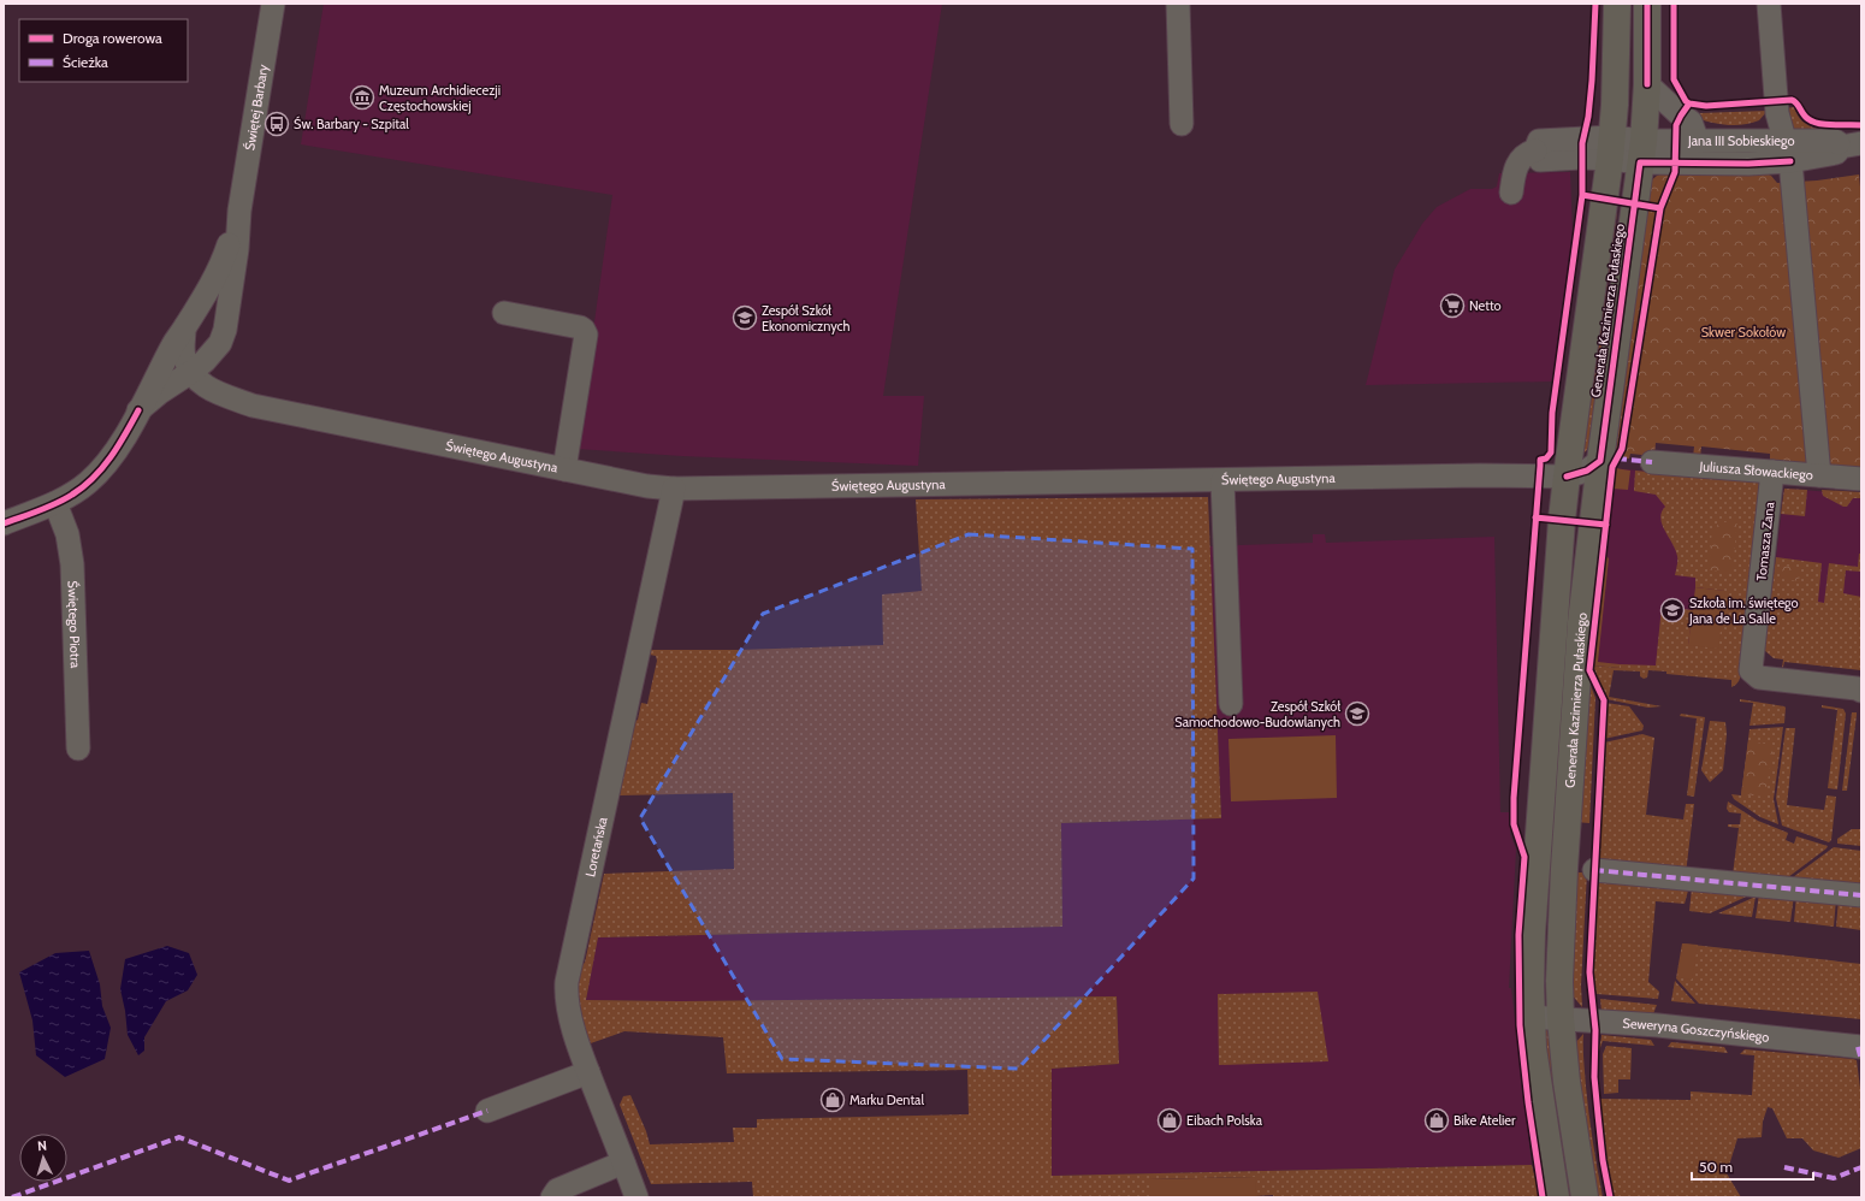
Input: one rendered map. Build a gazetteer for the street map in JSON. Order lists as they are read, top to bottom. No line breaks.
{"streets":{"main road":["Generała Kazimierza Pułaskiego"],"street":["Świętej Barbary","Jana III Sobieskiego","Świętego Augustyna","Juliusza Słowackiego","Tomasza Zana","Świętego Piotra","Loretańska","Seweryna Goszczyńskiego"]},"crossings":[["Świętej Barbary","Świętego Augustyna"],["Świętej Barbary","Świętego Piotra"],["Jana III Sobieskiego","Generała Kazimierza Pułaskiego"],["Generała Kazimierza Pułaskiego","Świętego Augustyna"],["Generała Kazimierza Pułaskiego","Seweryna Goszczyńskiego"],["Świętego Augustyna","Loretańska"],["Juliusza Słowackiego","Tomasza Zana"]],"parks":["Skwer Sokołów"],"places":{"museum":["Muzeum Archidiecezji Częstochowskiej"],"bus stop":["Św. Barbary - Szpital"],"supermarket":["Netto"],"school or university":["Zespół Szkół Ekonomicznych","Szkoła im. świętego Jana de La Salle","Zespół Szkół Samochodowo-Budowlanych"],"shop":["Marku Dental","Eibach Polska","Bike Atelier"]},"legend":["Droga rowerowa","Ścieżka"],"scale_bar":"50 m","north":"top"}
